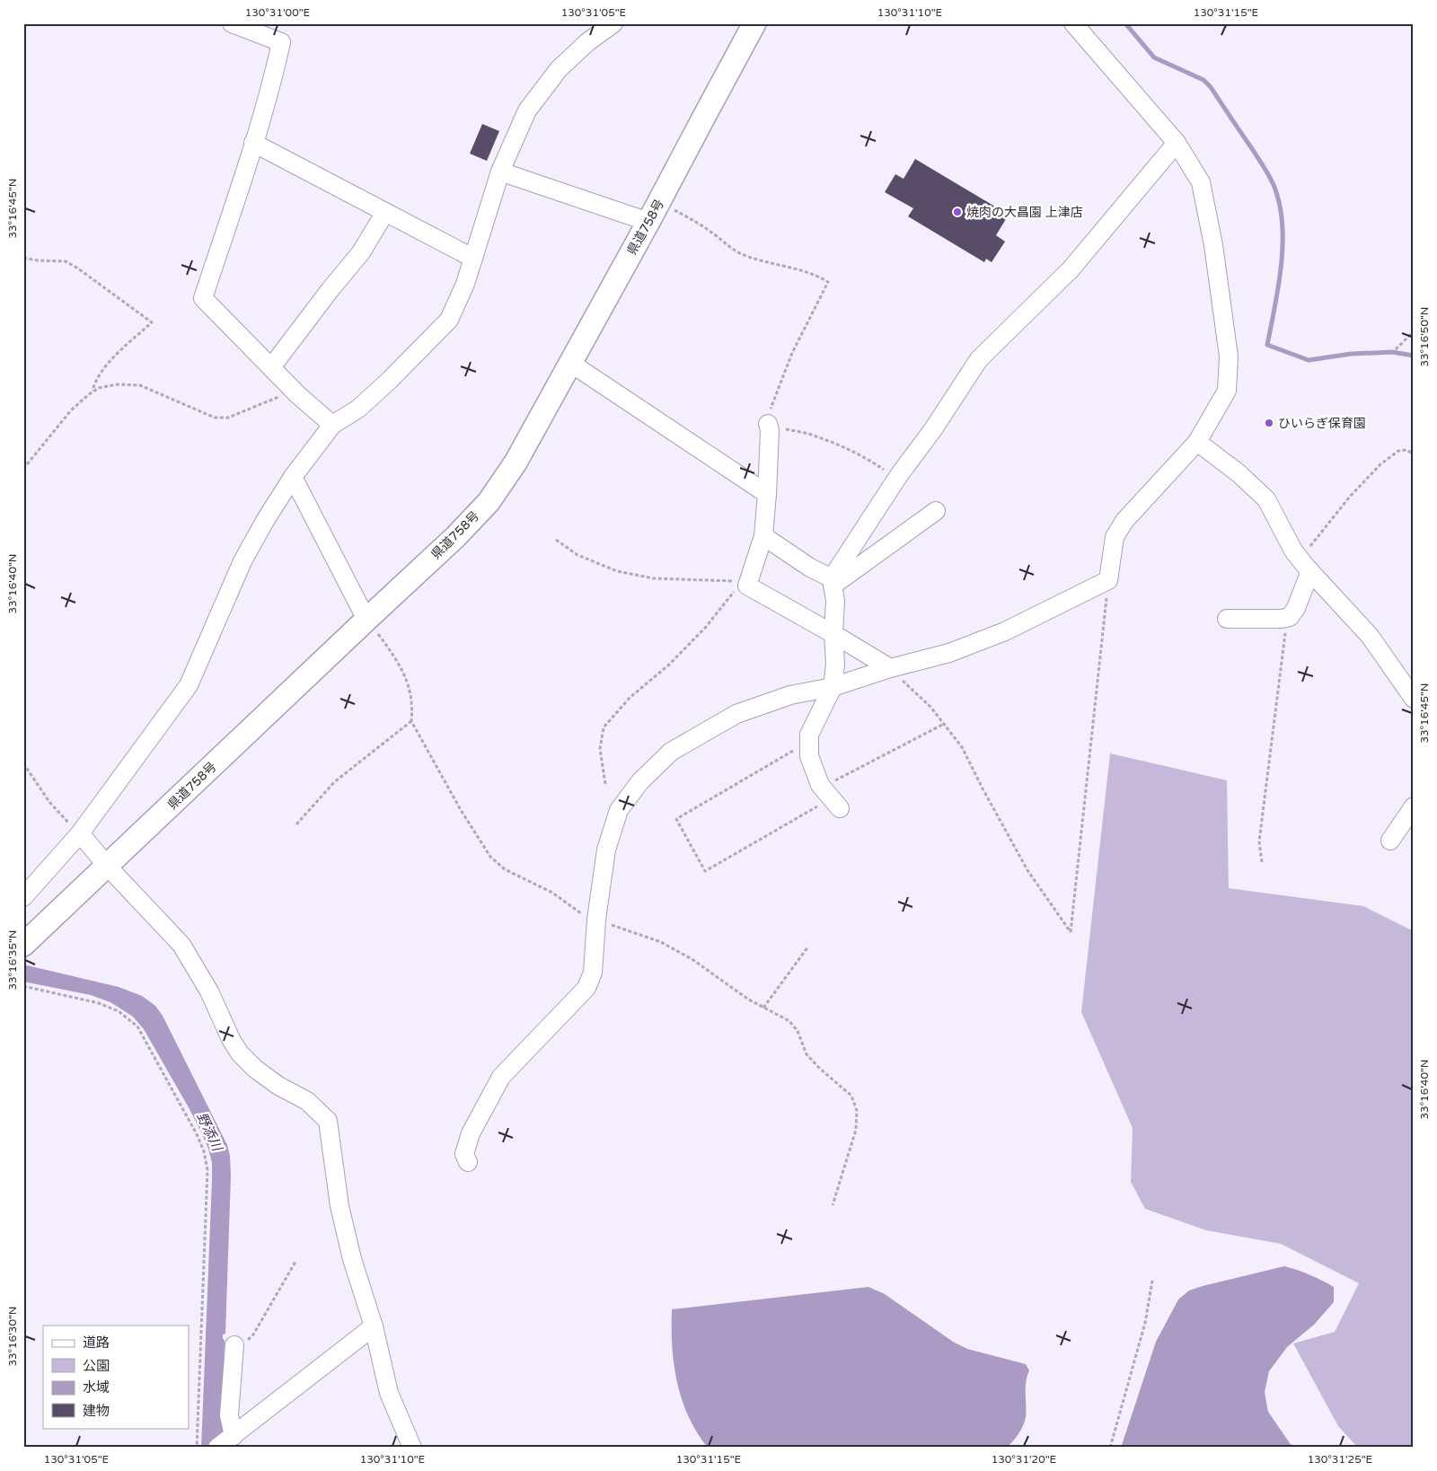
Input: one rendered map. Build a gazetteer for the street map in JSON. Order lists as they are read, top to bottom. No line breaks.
{"streets":{"main road":["県道758号"]},"water":["野添川"],"places":["焼肉の大昌園 上津店","ひいらぎ保育園"],"legend":["道路","公園","水域","建物"],"coordinates":["130°31'00\"E","130°31'05\"E","130°31'10\"E","130°31'15\"E","33°16'45\"N","33°16'50\"N","33°16'40\"N","33°16'35\"N","33°16'30\"N","130°31'20\"E","130°31'25\"E"]}
